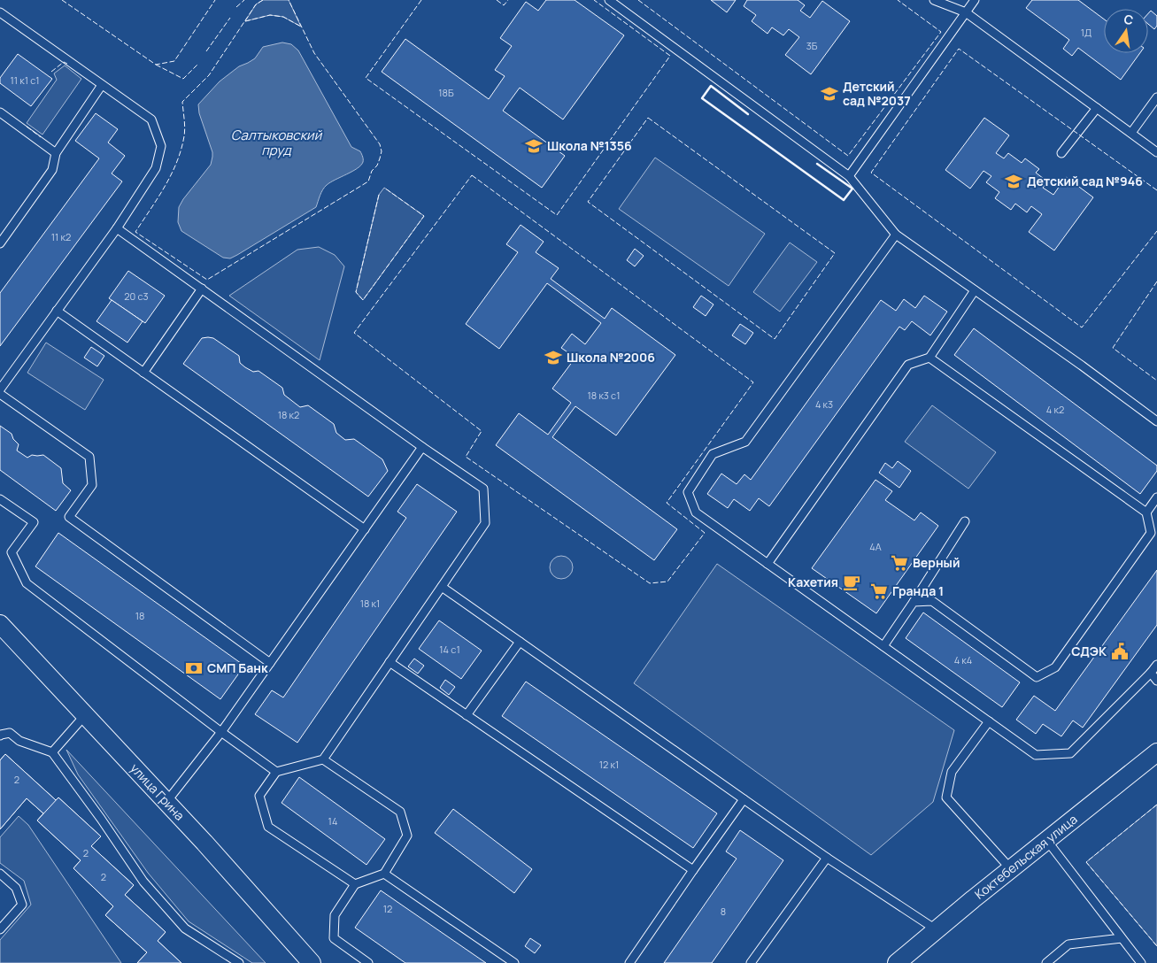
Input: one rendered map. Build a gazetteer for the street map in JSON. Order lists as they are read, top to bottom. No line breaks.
{"streets":{"street":["улица Грина","Коктебельская улица"]},"water":["Салтыковский пруд"],"places":{"school or university":["Детский сад №2037","Школа №1356","Детский сад №946","Школа №2006"],"supermarket":["Верный","Гранда 1"],"cafe":["Кахетия"],"public building":["СДЭК"],"bank":["СМП Банк"]},"house_numbers":["1Д","3Б","11 к1 с1","18Б","11 к2","20 с3","18 к3 с1","4 к3","4 к2","18 к2","4А","18 к1","18","14 с1","4 к4","12 к1","2","14","2","2","12","8"],"north":"top"}
